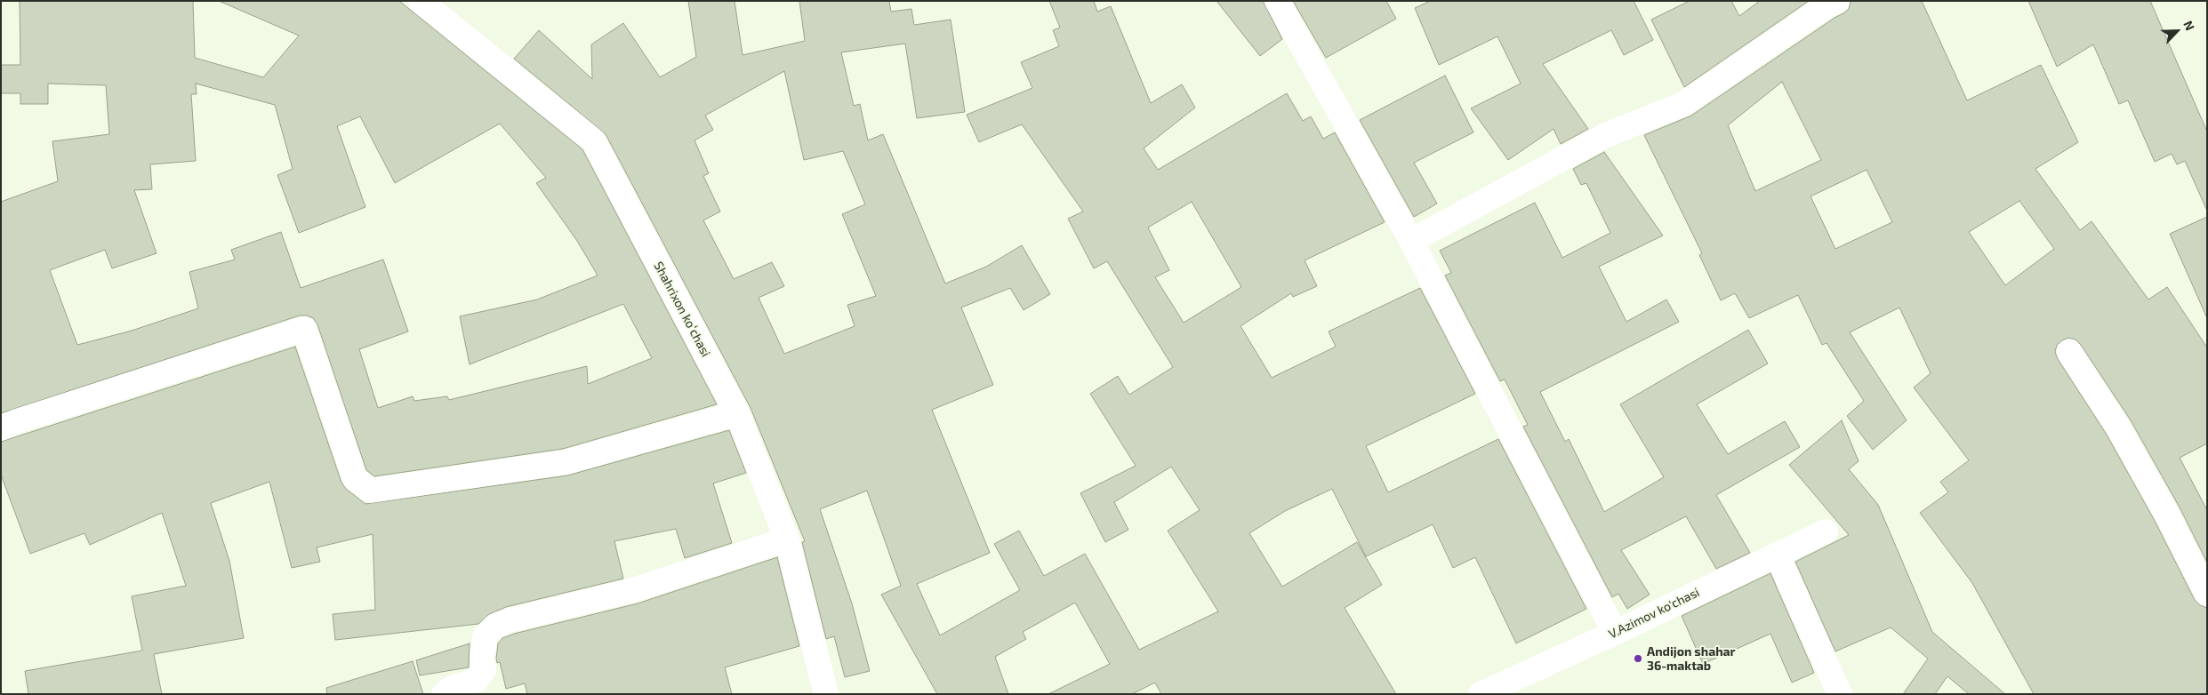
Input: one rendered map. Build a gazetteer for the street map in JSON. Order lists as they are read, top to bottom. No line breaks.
{"streets":{"street":["Shahrixon koʻchasi","V.Azimov ko'chasi"]},"places":["Andijon shahar 36-maktab"],"north":"top right"}
